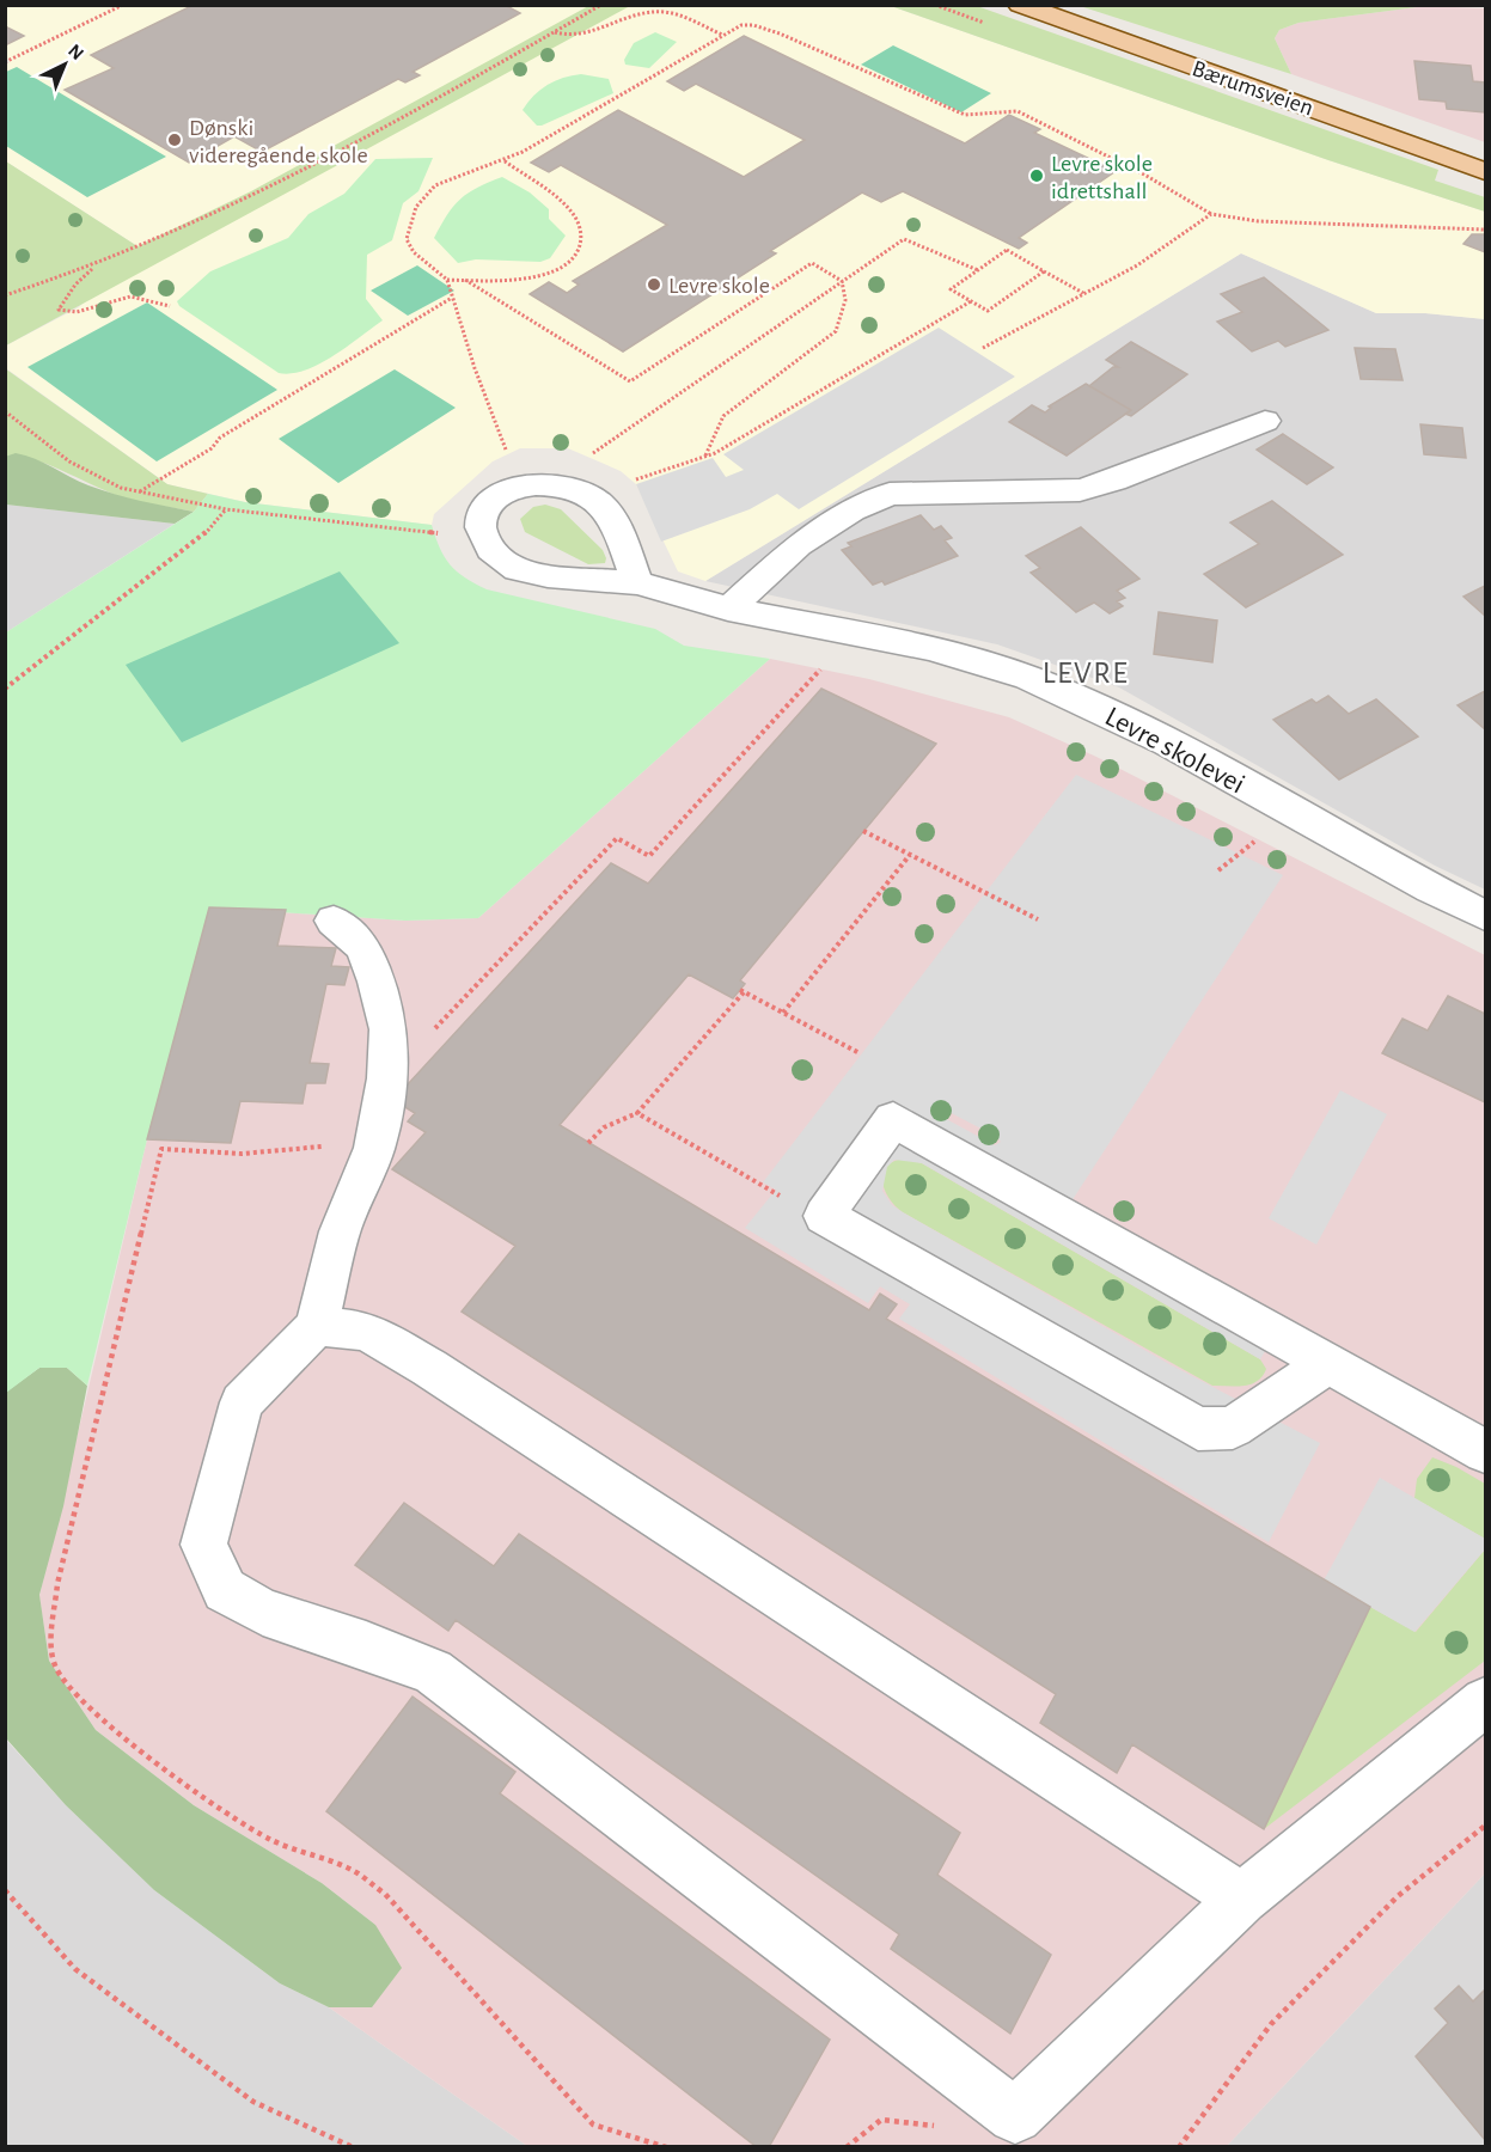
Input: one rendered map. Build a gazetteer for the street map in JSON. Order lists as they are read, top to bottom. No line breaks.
{"streets":{"main road":["Bærumsveien"],"street":["Levre skolevei"]},"districts":["LEVRE"],"places":["Dønski videregående skole","Levre skole idrettshall","Levre skole"],"north":"top right"}
